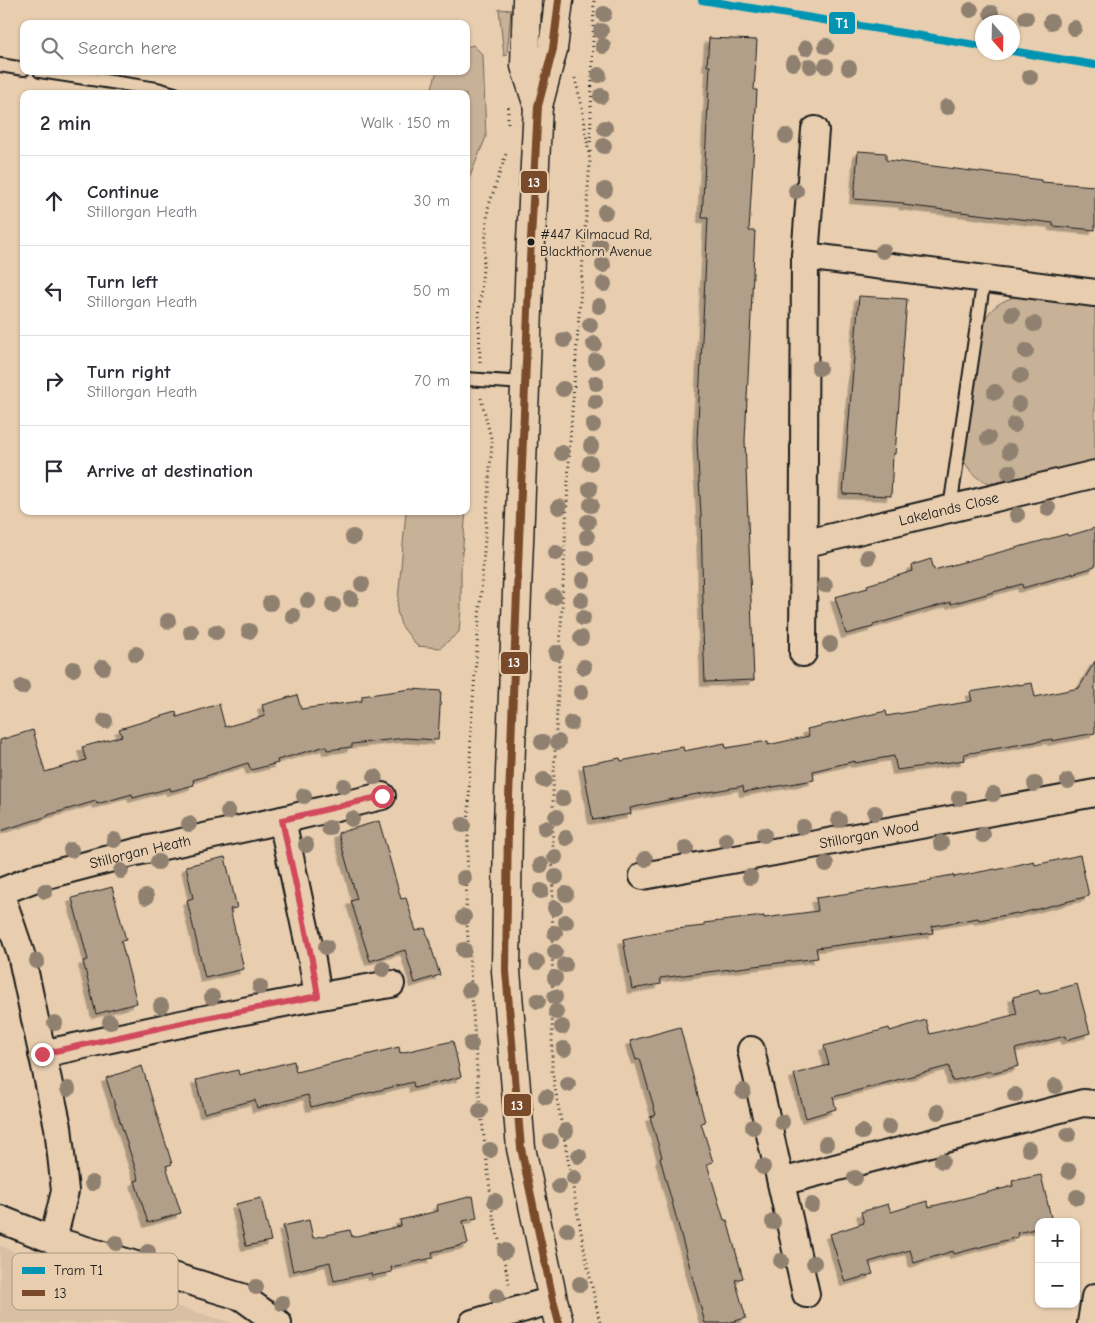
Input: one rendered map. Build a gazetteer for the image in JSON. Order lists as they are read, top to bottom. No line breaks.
{"streets":{"street":["Lakelands Close","Stillorgan Wood","Stillorgan Heath"]},"places":["#447 Kilmacud Rd, Blackthorn Avenue"],"lines":["tram line T1","transit line 13"],"legend":["Tram T1","13"],"north":"bottom","page":{"search":"Search here","heading":["2 min","Walk · 150 m"],"list":[["Continue","Stillorgan Heath","30 m"],["Turn left","Stillorgan Heath","50 m"],["Turn right","Stillorgan Heath","70 m"],"Arrive at destination"],"map_buttons":["+","−"]}}
